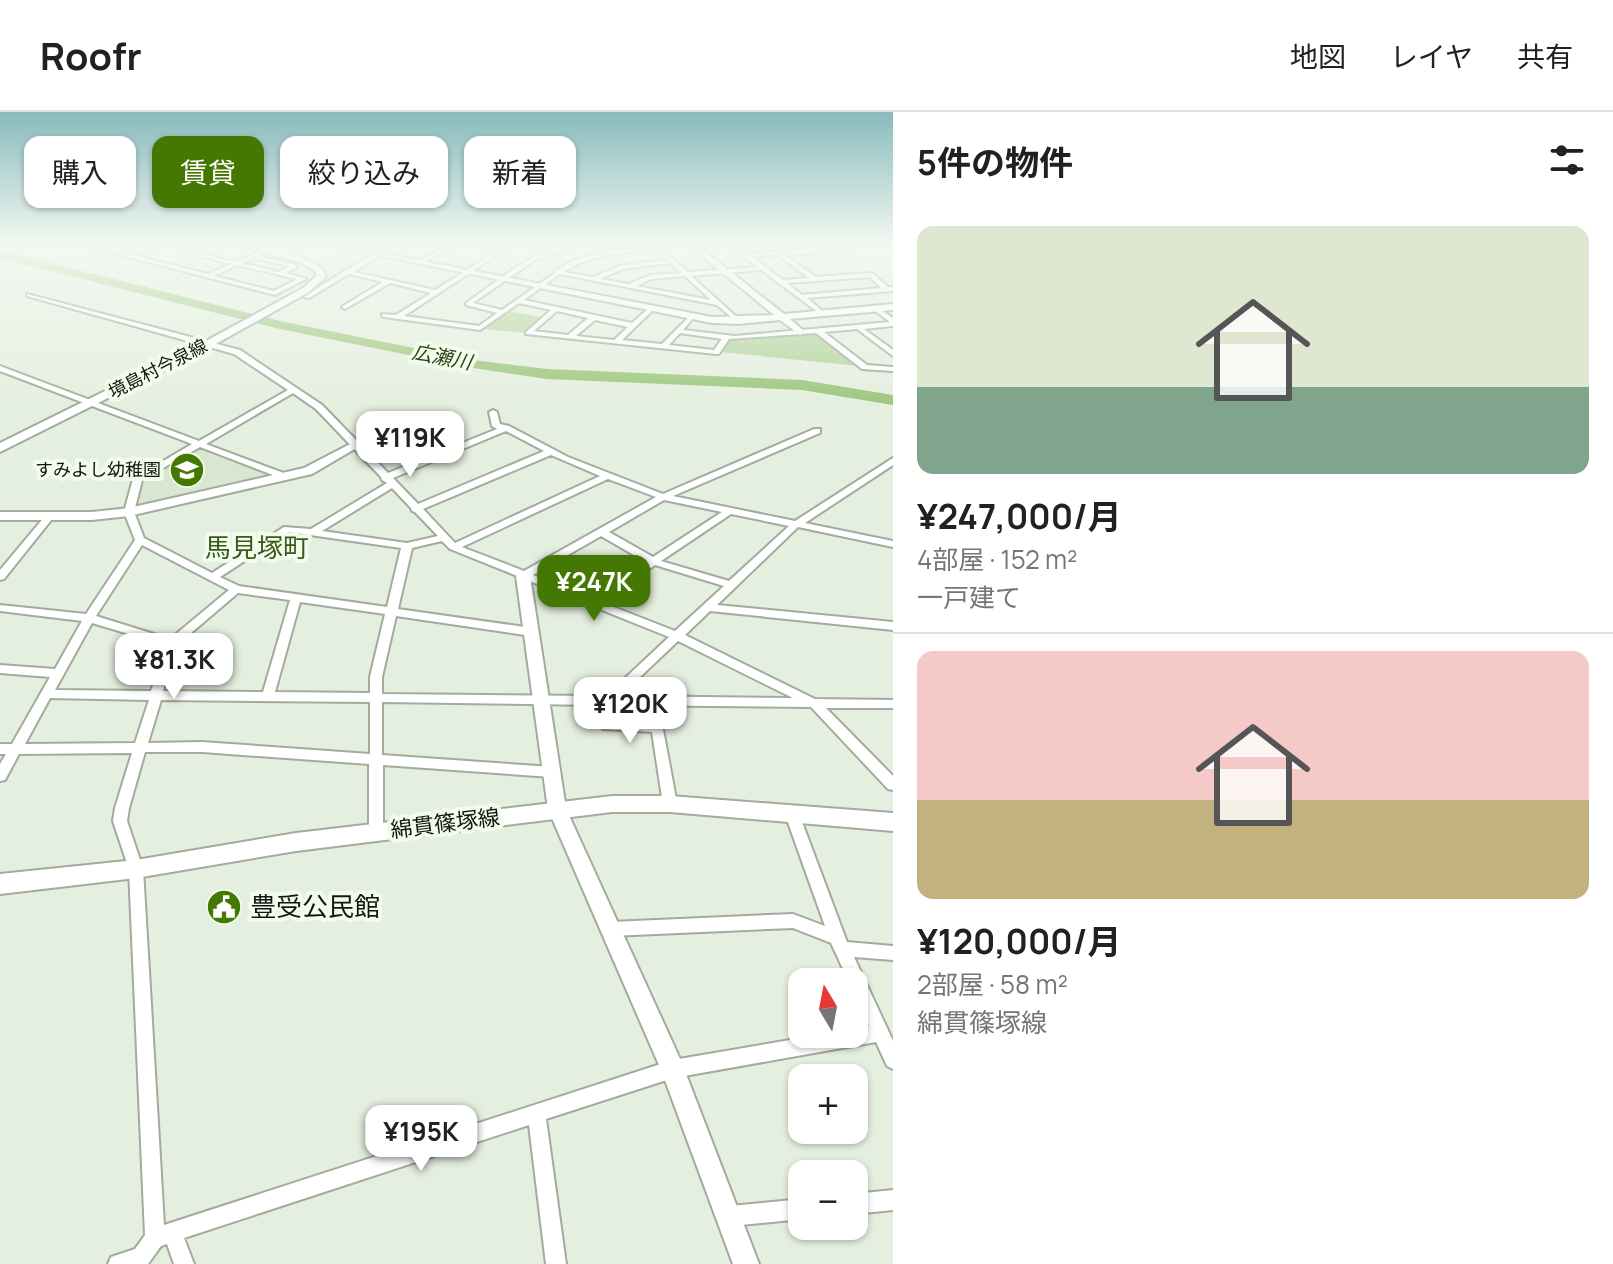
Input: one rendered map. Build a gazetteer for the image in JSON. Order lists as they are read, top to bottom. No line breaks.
{"streets":{"main road":["境島村今泉線","綿貫篠塚線"]},"districts":["馬見塚町"],"water":["広瀬川"],"places":{"school or university":["すみよし幼稚園"],"public building":["豊受公民館"]},"north":"top","page":{"header":"Roofr","nav":["地図","レイヤ","共有"],"heading":"5件の物件","chip":["購入","賃貸","絞り込み","新着"],"list":[{"name":"¥247,000/月","note":"4部屋 · 152 m² · 一戸建て"},{"name":"¥120,000/月","note":"2部屋 · 58 m² · 綿貫篠塚線"}],"price":["¥119K","¥247K","¥81.3K","¥120K","¥195K"],"map_buttons":["+","−"]}}
